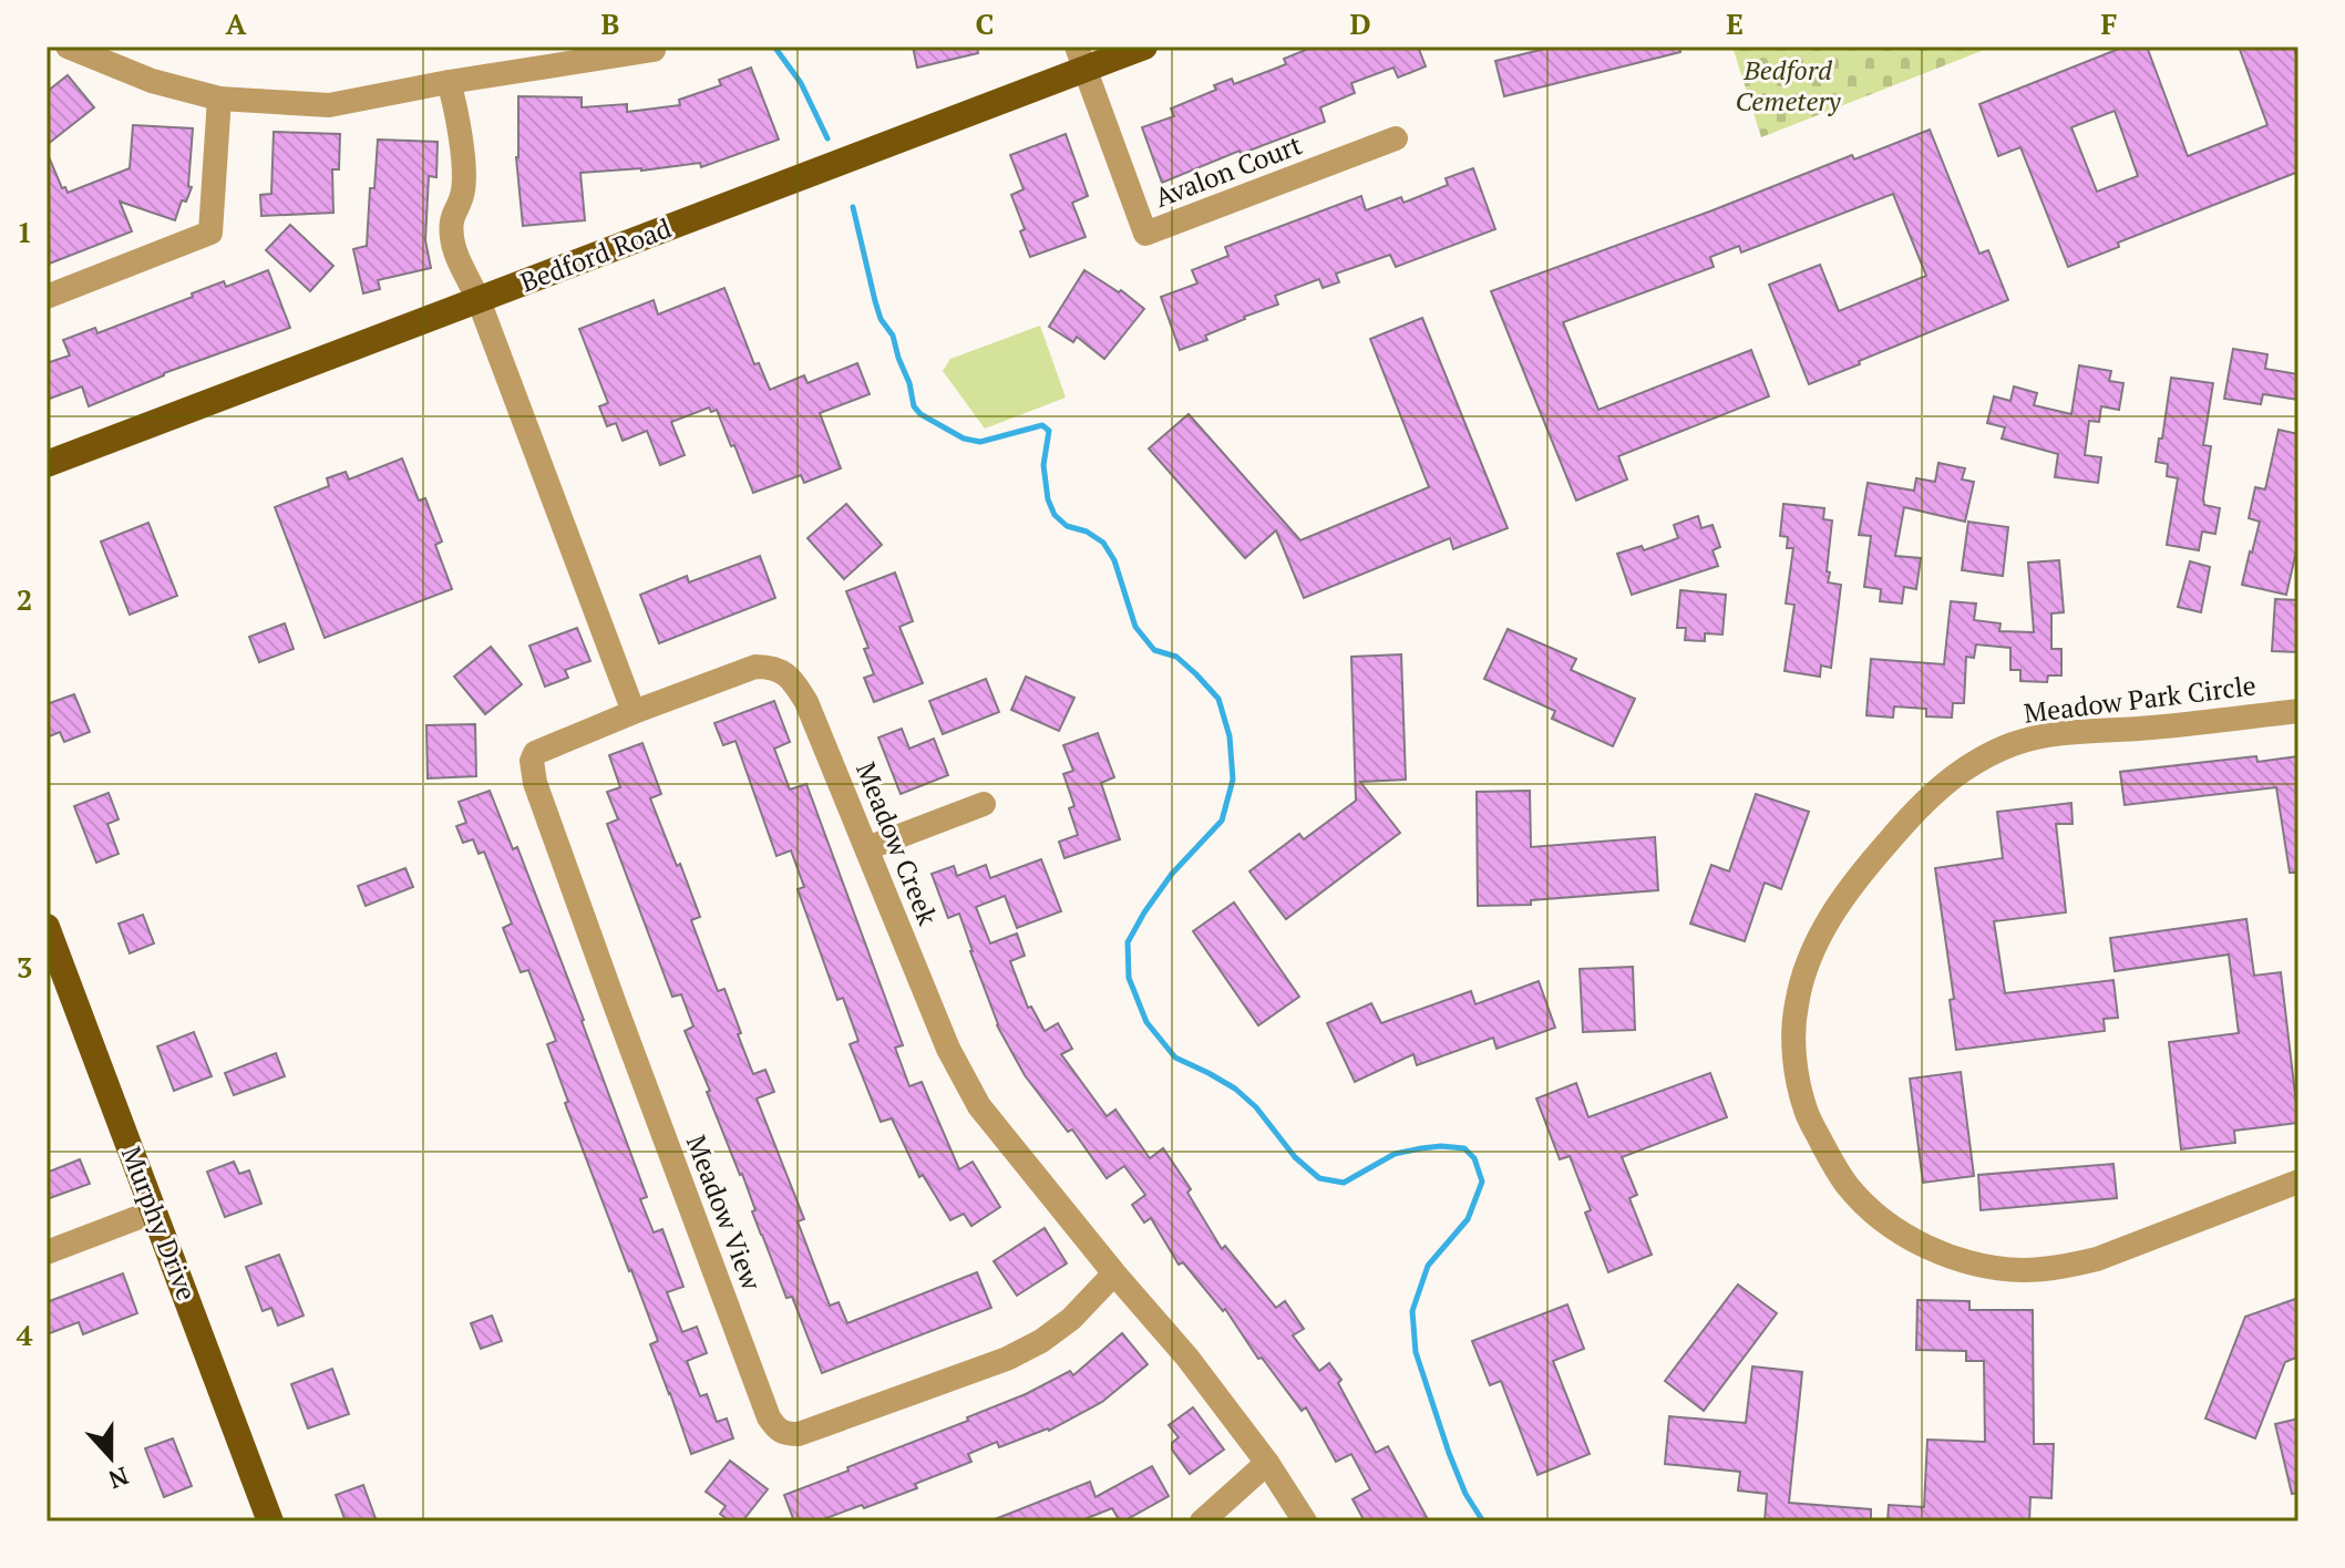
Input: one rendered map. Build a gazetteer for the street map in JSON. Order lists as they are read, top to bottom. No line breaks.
{"streets":{"main road":["Bedford Road","Murphy Drive"],"street":["Avalon Court","Meadow Park Circle","Meadow Creek","Meadow View"]},"crossings":[["Avalon Court","Bedford Road"],["Meadow Creek","Meadow View"]],"parks":["Bedford Cemetery"],"north":"bottom","grid":{"columns":["A","B","C","D","E","F"],"rows":["1","2","3","4"]}}
